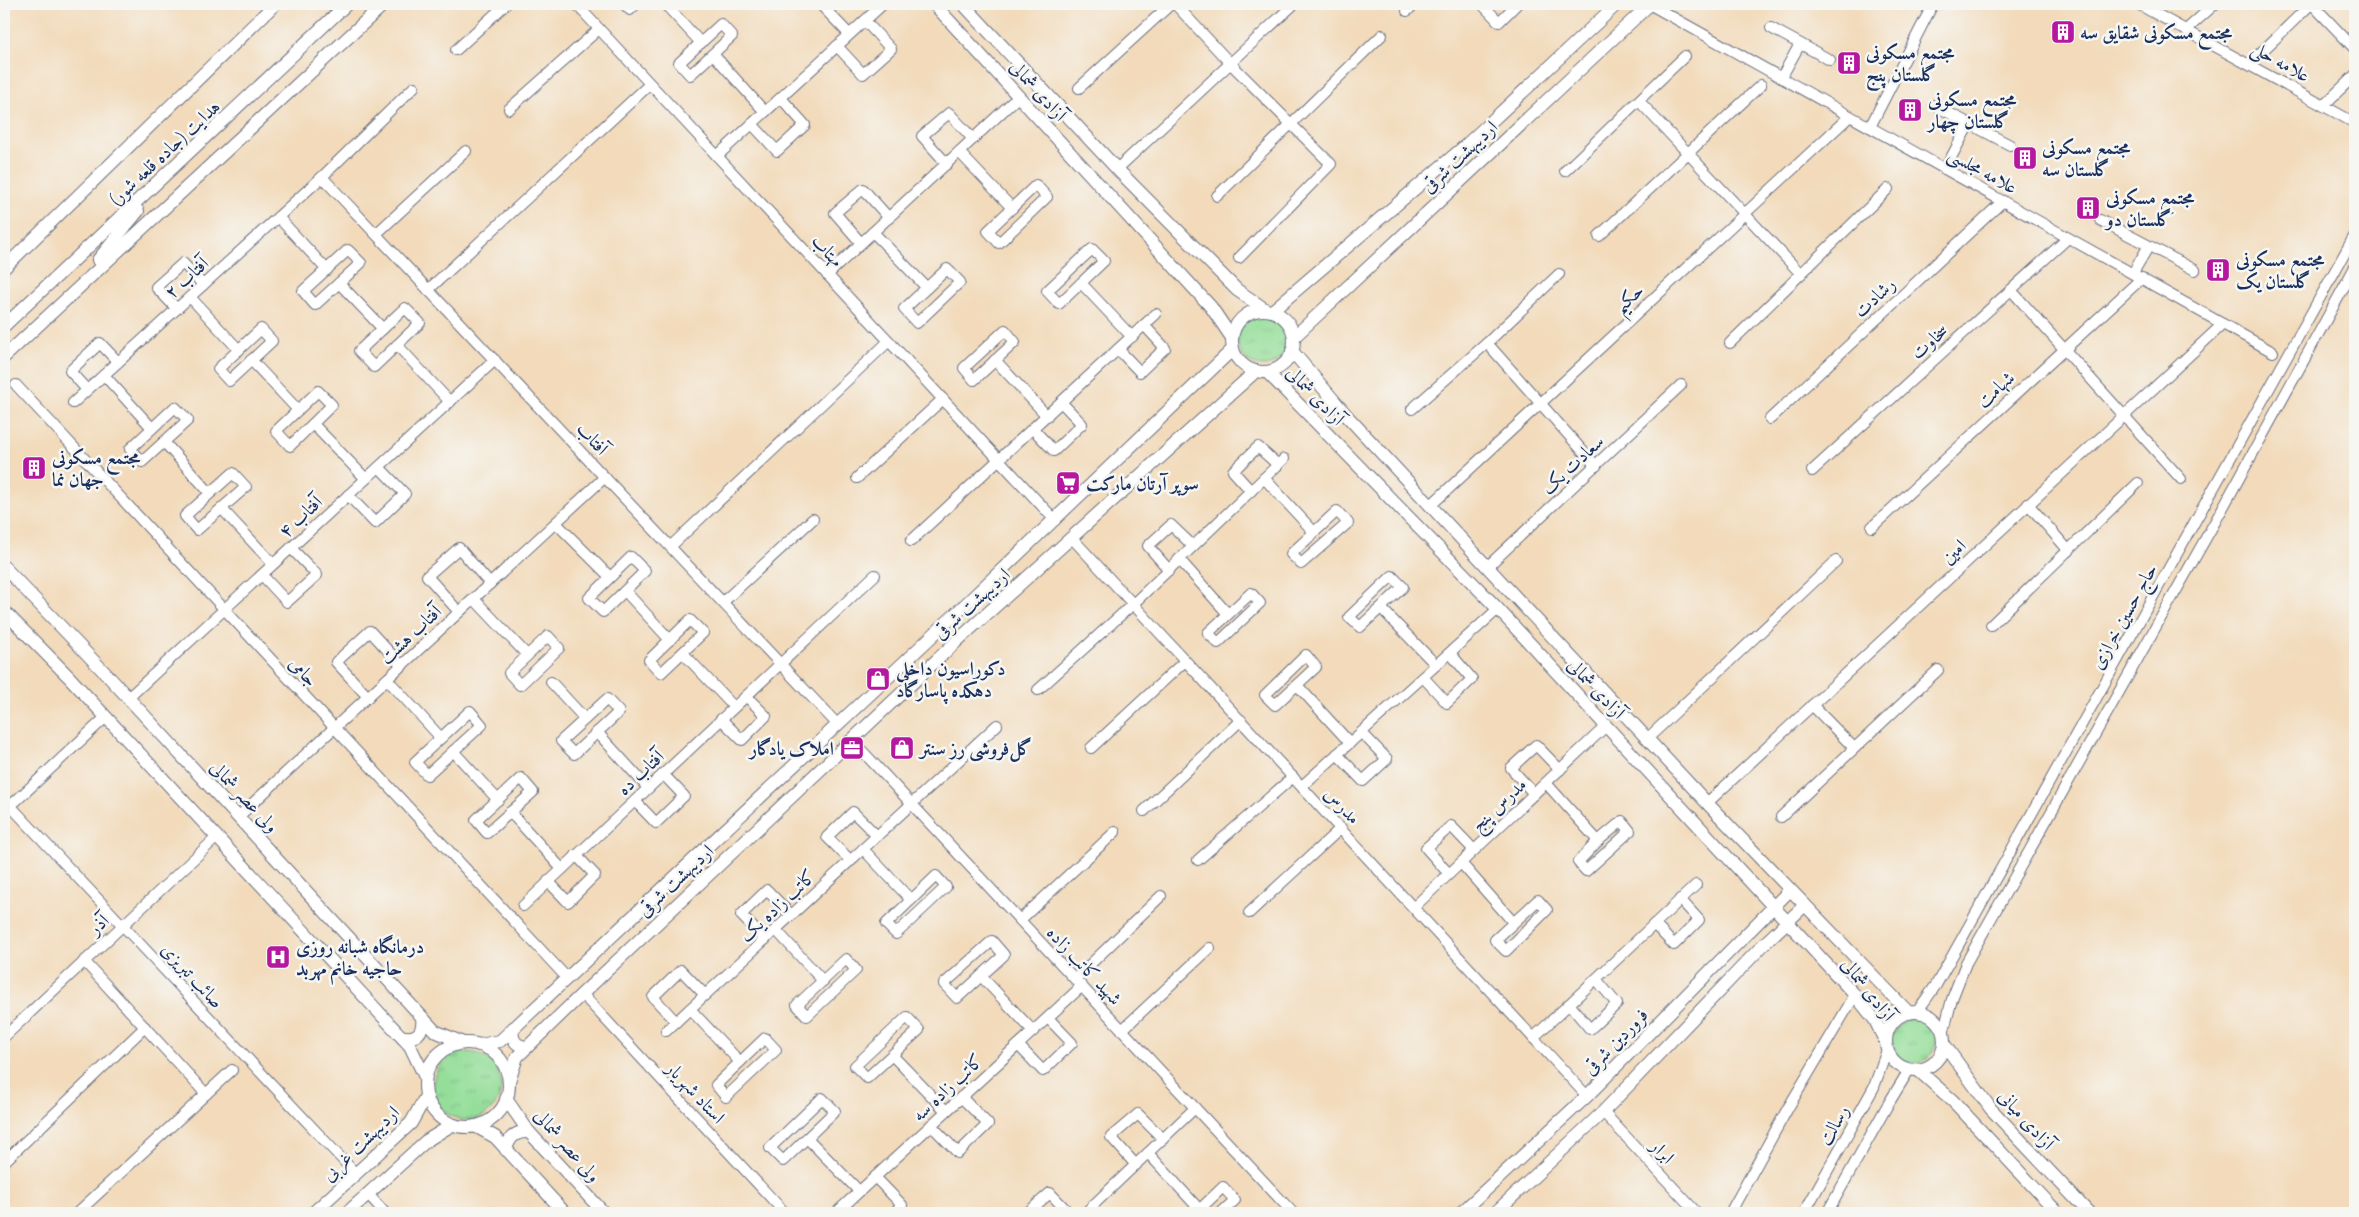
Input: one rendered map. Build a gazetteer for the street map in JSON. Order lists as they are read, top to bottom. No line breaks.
{"streets":{"main road":["آزادی شمالی","هدایت (جاده قلعه شور)","اردیبهشت شرقی","ولی عصر شمالی","فروردین شرقی","آزادی میانی","اردیبهشت غربی"],"street":["علامه حلی","علامه مجلسی","مهتاب","آفتاب ۲","رشادت","حکیم","سخاوت","شهامت","آفتاب","سعادت یک","آفتاب ۴","امین","حاج حسین خرازی","آفتاب هشت","جامی","آفتاب ده","مدرس پنج","مدرس","کاتب زاده یک","آذر","شهید کاتب زاده","صائب تبریزی","کاتب زاده سه","استاد شهریار","رسالت","ابرار"]},"crossings":[["آزادی شمالی","اردیبهشت شرقی"],["آزادی شمالی","حکیم"],["آزادی شمالی","سعادت یک"],["آزادی شمالی","امین"],["آزادی شمالی","حاج حسین خرازی"],["آزادی شمالی","مدرس پنج"],["آزادی شمالی","فروردین شرقی"],["آزادی شمالی","آزادی میانی"],["آزادی شمالی","رسالت"],["اردیبهشت شرقی","علامه مجلسی"],["اردیبهشت شرقی","مهتاب"],["اردیبهشت شرقی","آفتاب"],["اردیبهشت شرقی","جامی"],["اردیبهشت شرقی","ولی عصر شمالی"],["اردیبهشت شرقی","مدرس"],["اردیبهشت شرقی","شهید کاتب زاده"],["اردیبهشت شرقی","استاد شهریار"],["اردیبهشت شرقی","اردیبهشت غربی"],["علامه مجلسی","رشادت"],["علامه مجلسی","حکیم"],["علامه مجلسی","سخاوت"],["علامه مجلسی","شهامت"],["علامه مجلسی","امین"],["آفتاب ۲","آفتاب"],["آفتاب","آفتاب ۴"],["آفتاب","آفتاب هشت"],["آفتاب","آفتاب ده"],["آفتاب ۴","جامی"],["آفتاب ۴","ولی عصر شمالی"],["حاج حسین خرازی","آزادی میانی"],["حاج حسین خرازی","رسالت"],["آفتاب هشت","جامی"],["آفتاب هشت","ولی عصر شمالی"],["ولی عصر شمالی","اردیبهشت غربی"],["مدرس پنج","مدرس"],["مدرس","فروردین شرقی"],["کاتب زاده یک","شهید کاتب زاده"],["آذر","صائب تبریزی"],["شهید کاتب زاده","کاتب زاده سه"],["صائب تبریزی","اردیبهشت غربی"],["آزادی میانی","رسالت"]],"places":{"building":["مجتمع مسکونی شقایق سه","مجتمع مسکونی گلستان پنج","مجتمع مسکونی گلستان چهار","مجتمع مسکونی گلستان سه","مجتمع مسکونی گلستان دو","مجتمع مسکونی گلستان یک","مجتمع مسکونی جهان نما"],"supermarket":["سوپر آرتان مارکت"],"shop":["دکوراسیون داخلی دهکده پاسارگاد","گل‌فروشی رز سنتر"],"office":["املاک یادگار"],"hospital":["درمانگاه شبانه‌ روزی حاجیه‌ خانم مهربد"]}}
